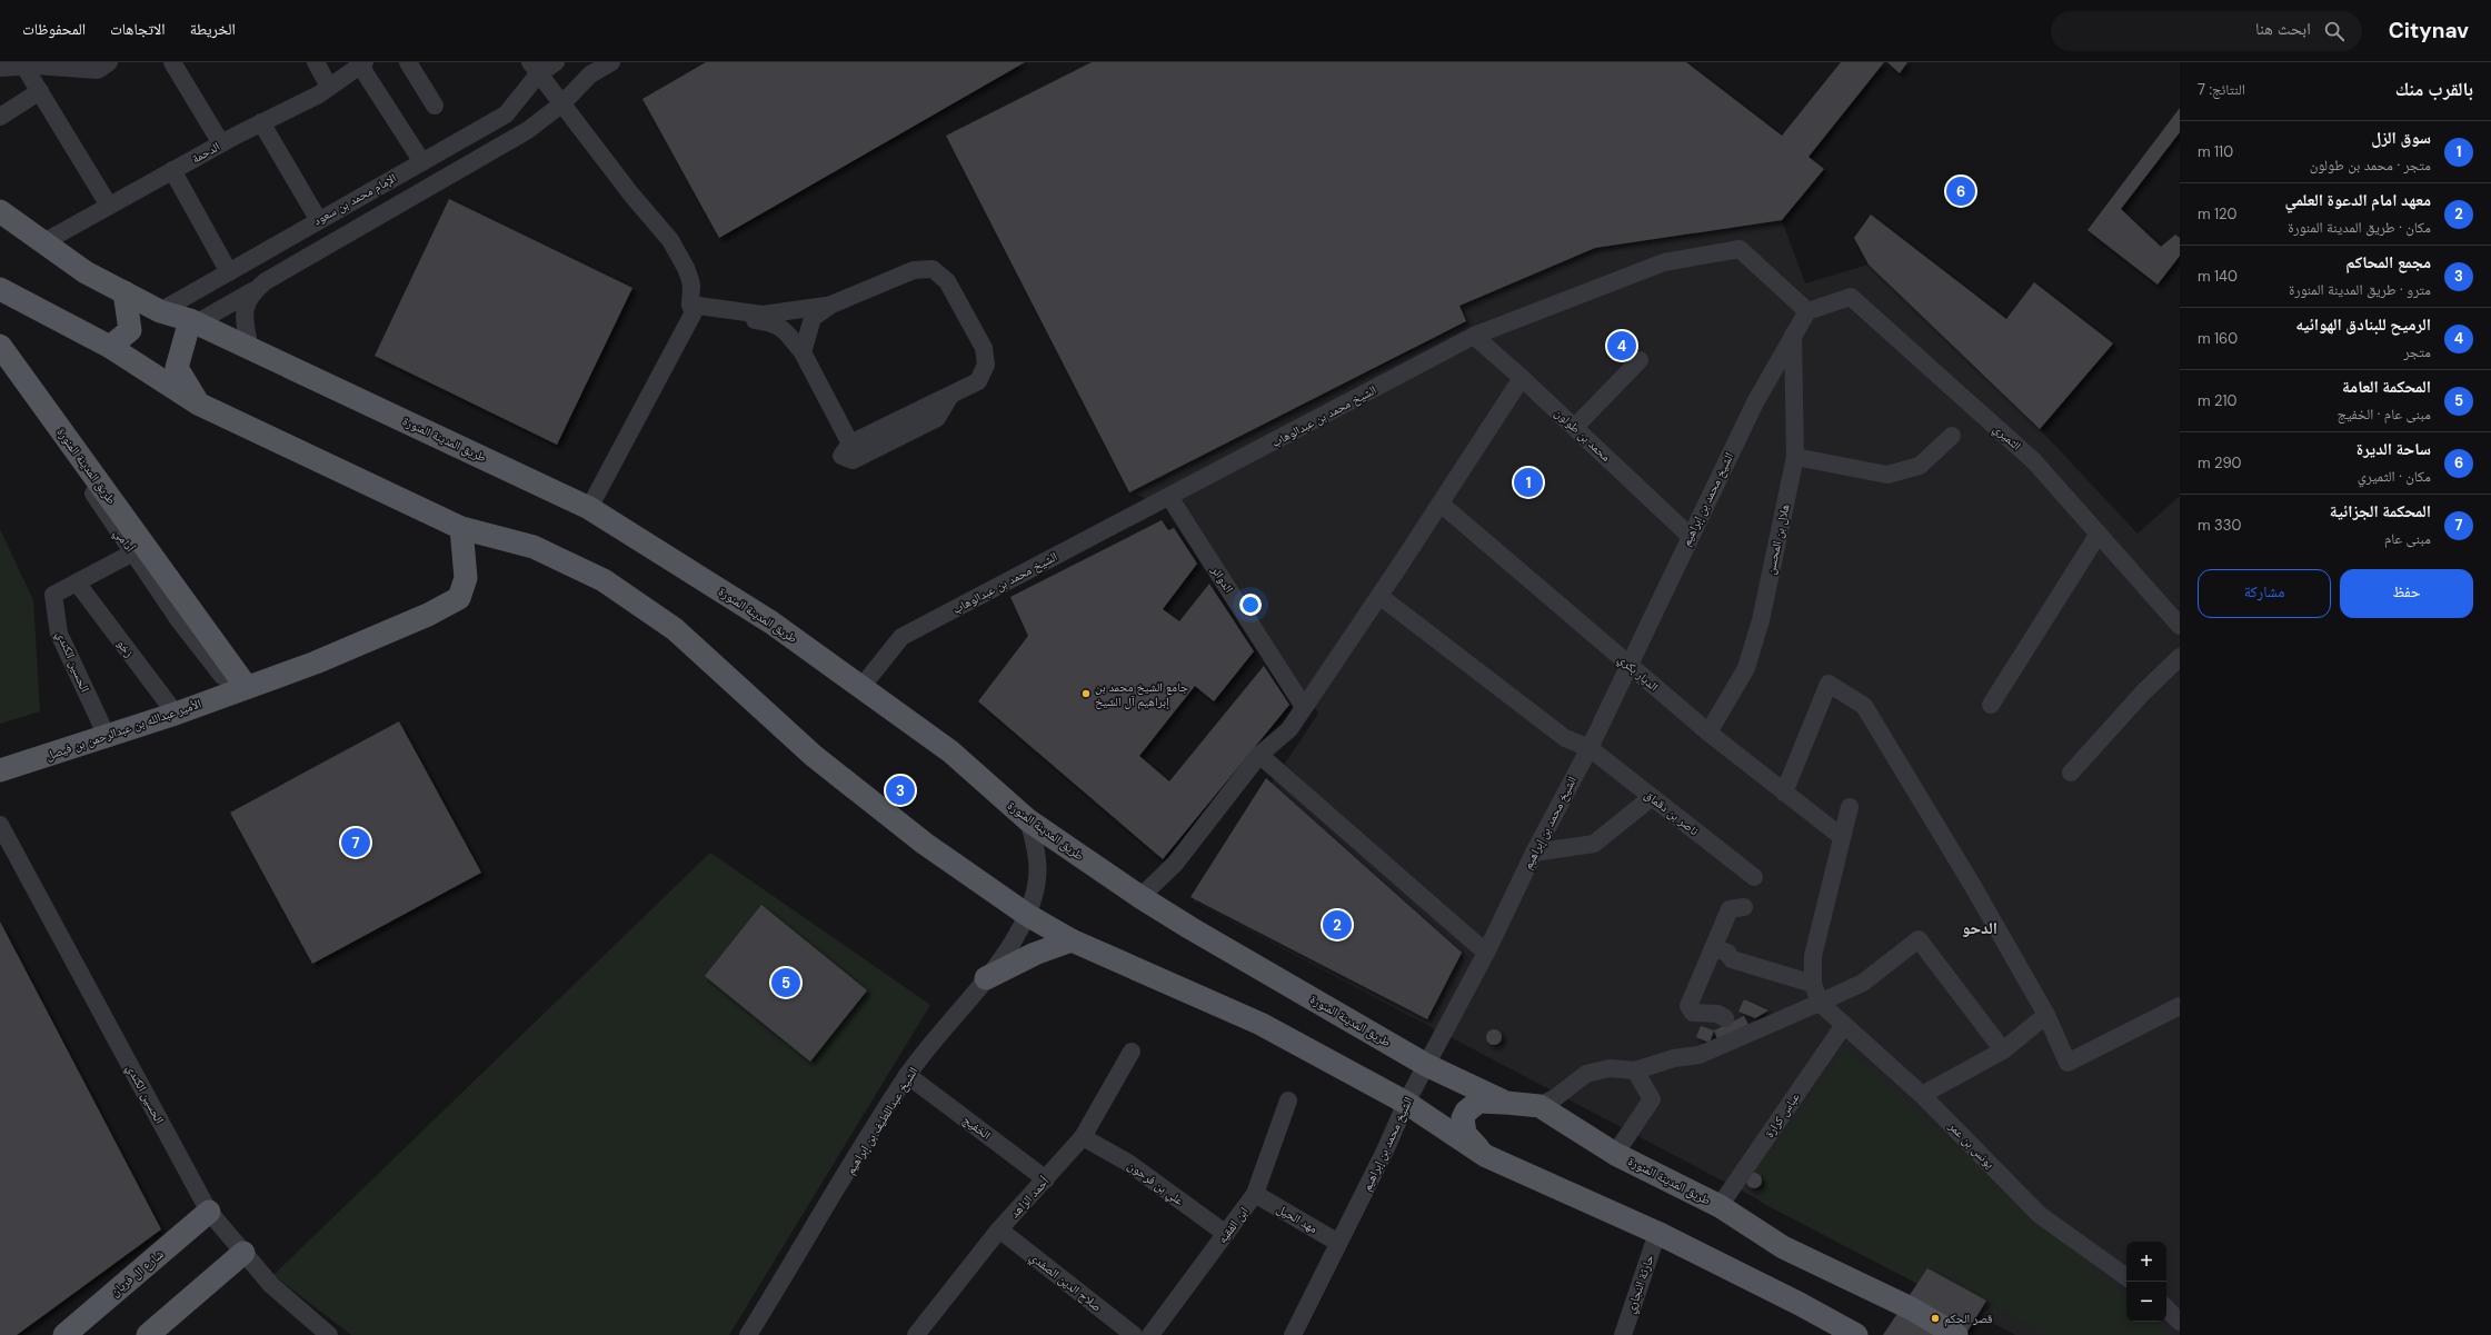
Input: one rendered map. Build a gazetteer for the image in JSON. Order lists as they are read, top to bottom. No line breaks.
{"streets":{"main road":["طريق المدينة المنورة","الأمير عبدالله بن عبدالرحمن بن فيصل","شارع ال فريان"],"street":["الدحمة","الإمام محمد بن سعود","الشيخ محمد بن عبدالوهاب","محمد بن طولون","الثميري","الشيخ محمد بن إبراهيم","هلال بن المحسن","أدامي","الدوائر","زخو","الحسين الكندي","الديار بكري","ناصر بن دقماق","عباس كرارة","الشيخ عبداللطيف بن إبراهيم","الخفيج","يونس بن عمر","علي بن فرحون","أحمد الزاهد","مهد الحيل","ابن الفقيه","صلاح الدين الصفدي","حارثة النجاري"]},"crossings":[["الدحمة","طريق المدينة المنورة"],["الإمام محمد بن سعود","طريق المدينة المنورة"],["الشيخ محمد بن عبدالوهاب","محمد بن طولون"],["الشيخ محمد بن عبدالوهاب","الثميري"],["الشيخ محمد بن عبدالوهاب","طريق المدينة المنورة"],["الشيخ محمد بن عبدالوهاب","الشيخ محمد بن إبراهيم"],["الشيخ محمد بن عبدالوهاب","الدوائر"],["محمد بن طولون","الشيخ محمد بن إبراهيم"],["الثميري","الشيخ محمد بن إبراهيم"],["طريق المدينة المنورة","الشيخ محمد بن إبراهيم"],["طريق المدينة المنورة","أدامي"],["طريق المدينة المنورة","الأمير عبدالله بن عبدالرحمن بن فيصل"],["طريق المدينة المنورة","عباس كرارة"],["طريق المدينة المنورة","الشيخ عبداللطيف بن إبراهيم"],["الشيخ محمد بن إبراهيم","هلال بن المحسن"],["الشيخ محمد بن إبراهيم","الديار بكري"],["الشيخ محمد بن إبراهيم","ناصر بن دقماق"],["الشيخ محمد بن إبراهيم","مهد الحيل"],["هلال بن المحسن","الديار بكري"],["أدامي","الحسين الكندي"],["أدامي","الأمير عبدالله بن عبدالرحمن بن فيصل"],["زخو","الحسين الكندي"],["زخو","الأمير عبدالله بن عبدالرحمن بن فيصل"],["الحسين الكندي","الأمير عبدالله بن عبدالرحمن بن فيصل"],["الحسين الكندي","شارع ال فريان"],["عباس كرارة","يونس بن عمر"],["الشيخ عبداللطيف بن إبراهيم","الخفيج"],["الخفيج","أحمد الزاهد"],["علي بن فرحون","أحمد الزاهد"],["علي بن فرحون","ابن الفقيه"],["أحمد الزاهد","صلاح الدين الصفدي"],["مهد الحيل","ابن الفقيه"]],"districts":["الدحو"],"places":["جامع الشيخ محمد بن إبراهيم آل الشيخ","قصر الحكم"],"page":{"header":"Citynav","search":"ابحث هنا","nav":["الخريطة","الاتجاهات","المحفوظات"],"heading":["بالقرب منك","النتائج: 7"],"list":[{"mark":"1","name":"سوق الزل","note":"متجر · محمد بن طولون","value":"110 m"},{"mark":"2","name":"معهد امام الدعوة العلمي","note":"مكان · طريق المدينة المنورة","value":"120 m"},{"mark":"3","name":"مجمع المحاكم","note":"مترو · طريق المدينة المنورة","value":"140 m"},{"mark":"4","name":"الرميح للبنادق الهوائيه","note":"متجر","value":"160 m"},{"mark":"5","name":"المحكمة العامة","note":"مبنى عام · الخفيج","value":"210 m"},{"mark":"6","name":"ساحة الديرة","note":"مكان · الثميري","value":"290 m"},{"mark":"7","name":"المحكمة الجزائية","note":"مبنى عام","value":"330 m"}],"pins":["6","4","1","3","7","2","5"],"buttons":["حفظ","مشاركة"],"map_buttons":["+","−"]}}
